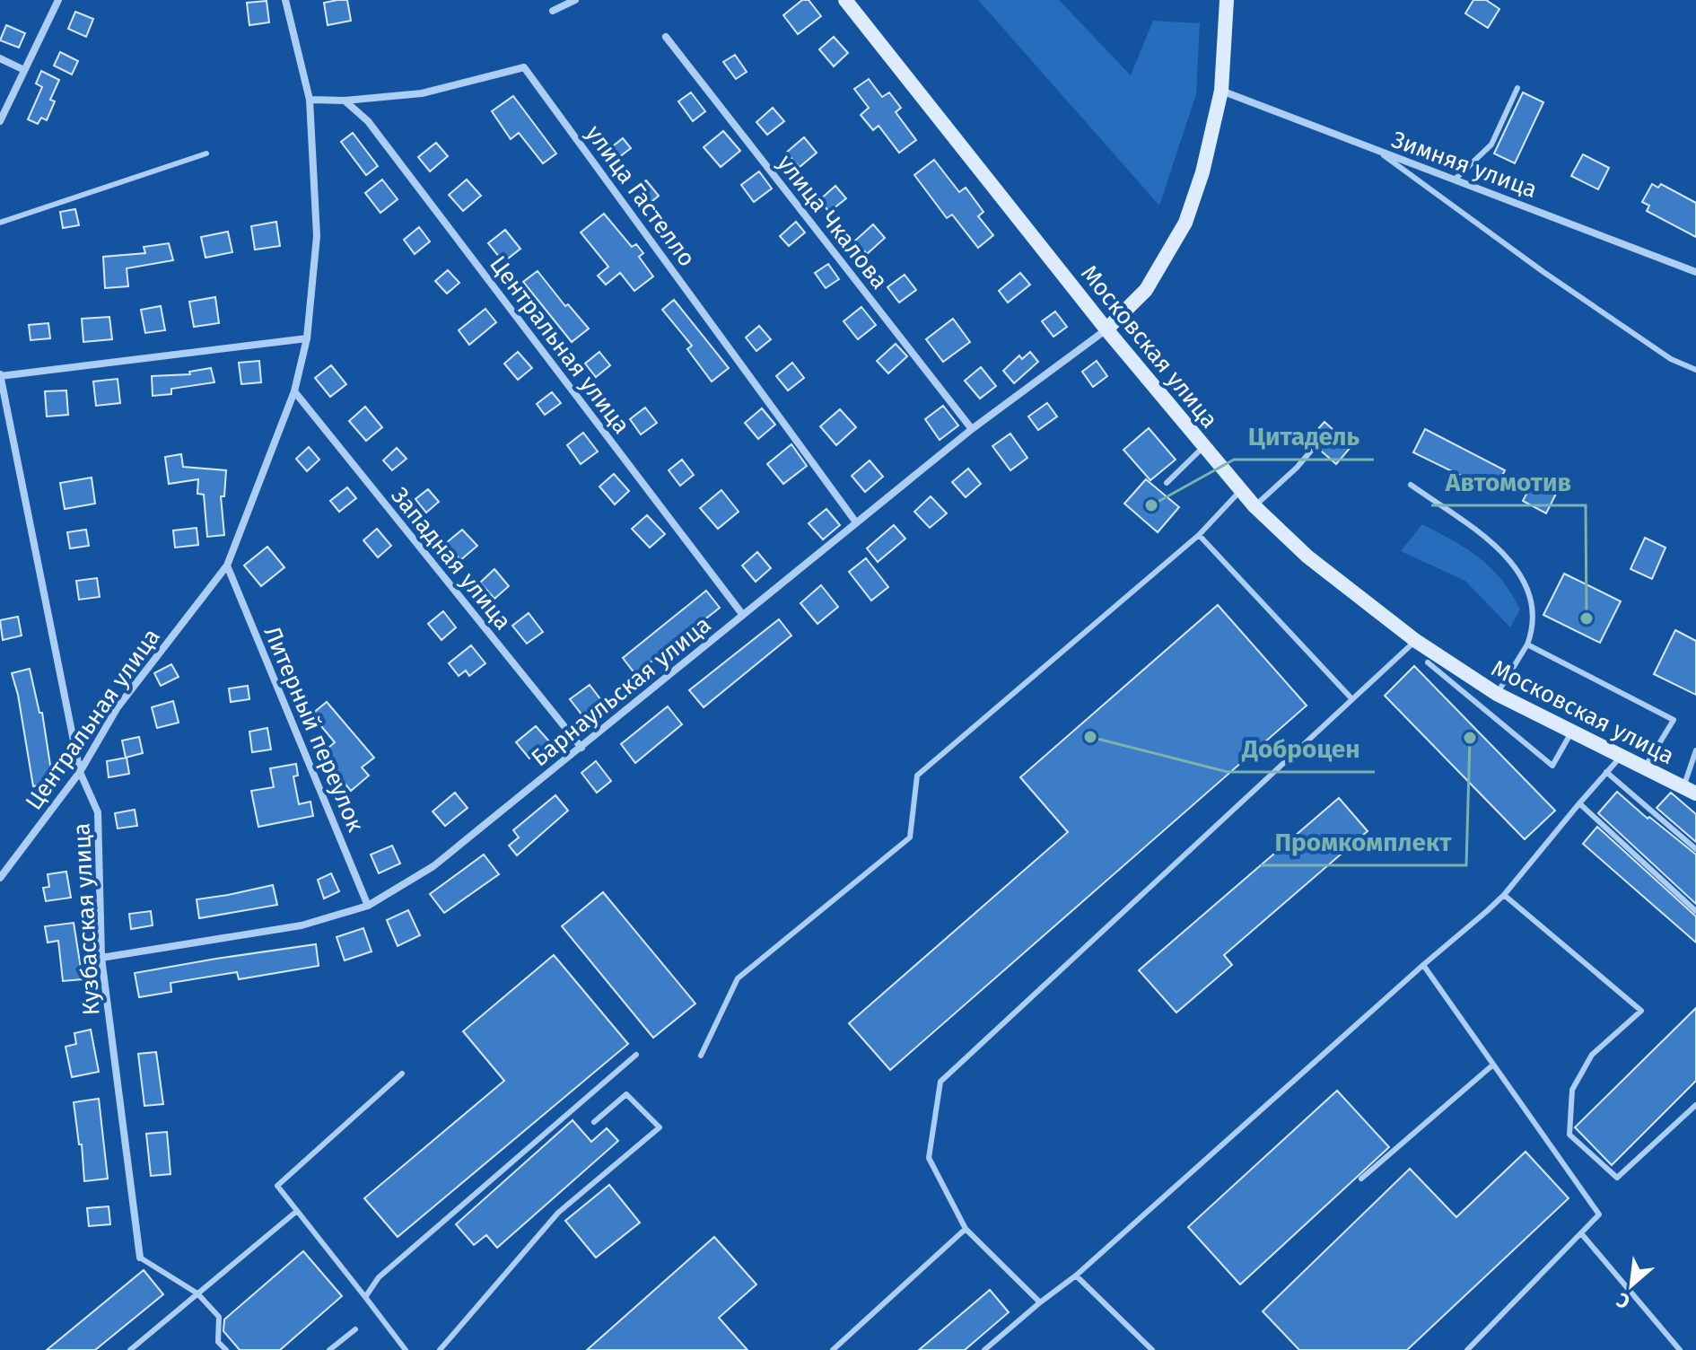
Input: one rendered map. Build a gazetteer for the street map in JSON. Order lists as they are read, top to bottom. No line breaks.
{"streets":{"main road":["Московская улица"],"street":["Зимняя улица","улица Гастелло","улица Чкалова","Центральная улица","Западная улица","Барнаульская улица","Литерный переулок","Кузбасская улица"]},"crossings":[["улица Гастелло","Центральная улица"],["улица Гастелло","Барнаульская улица"],["улица Чкалова","Барнаульская улица"],["Центральная улица","Западная улица"],["Центральная улица","Барнаульская улица"],["Центральная улица","Литерный переулок"],["Центральная улица","Кузбасская улица"],["Московская улица","Барнаульская улица"],["Западная улица","Барнаульская улица"],["Барнаульская улица","Литерный переулок"],["Барнаульская улица","Кузбасская улица"]],"places":["Цитадель","Автомотив","Доброцен","Промкомплект"],"north":"bottom left"}
